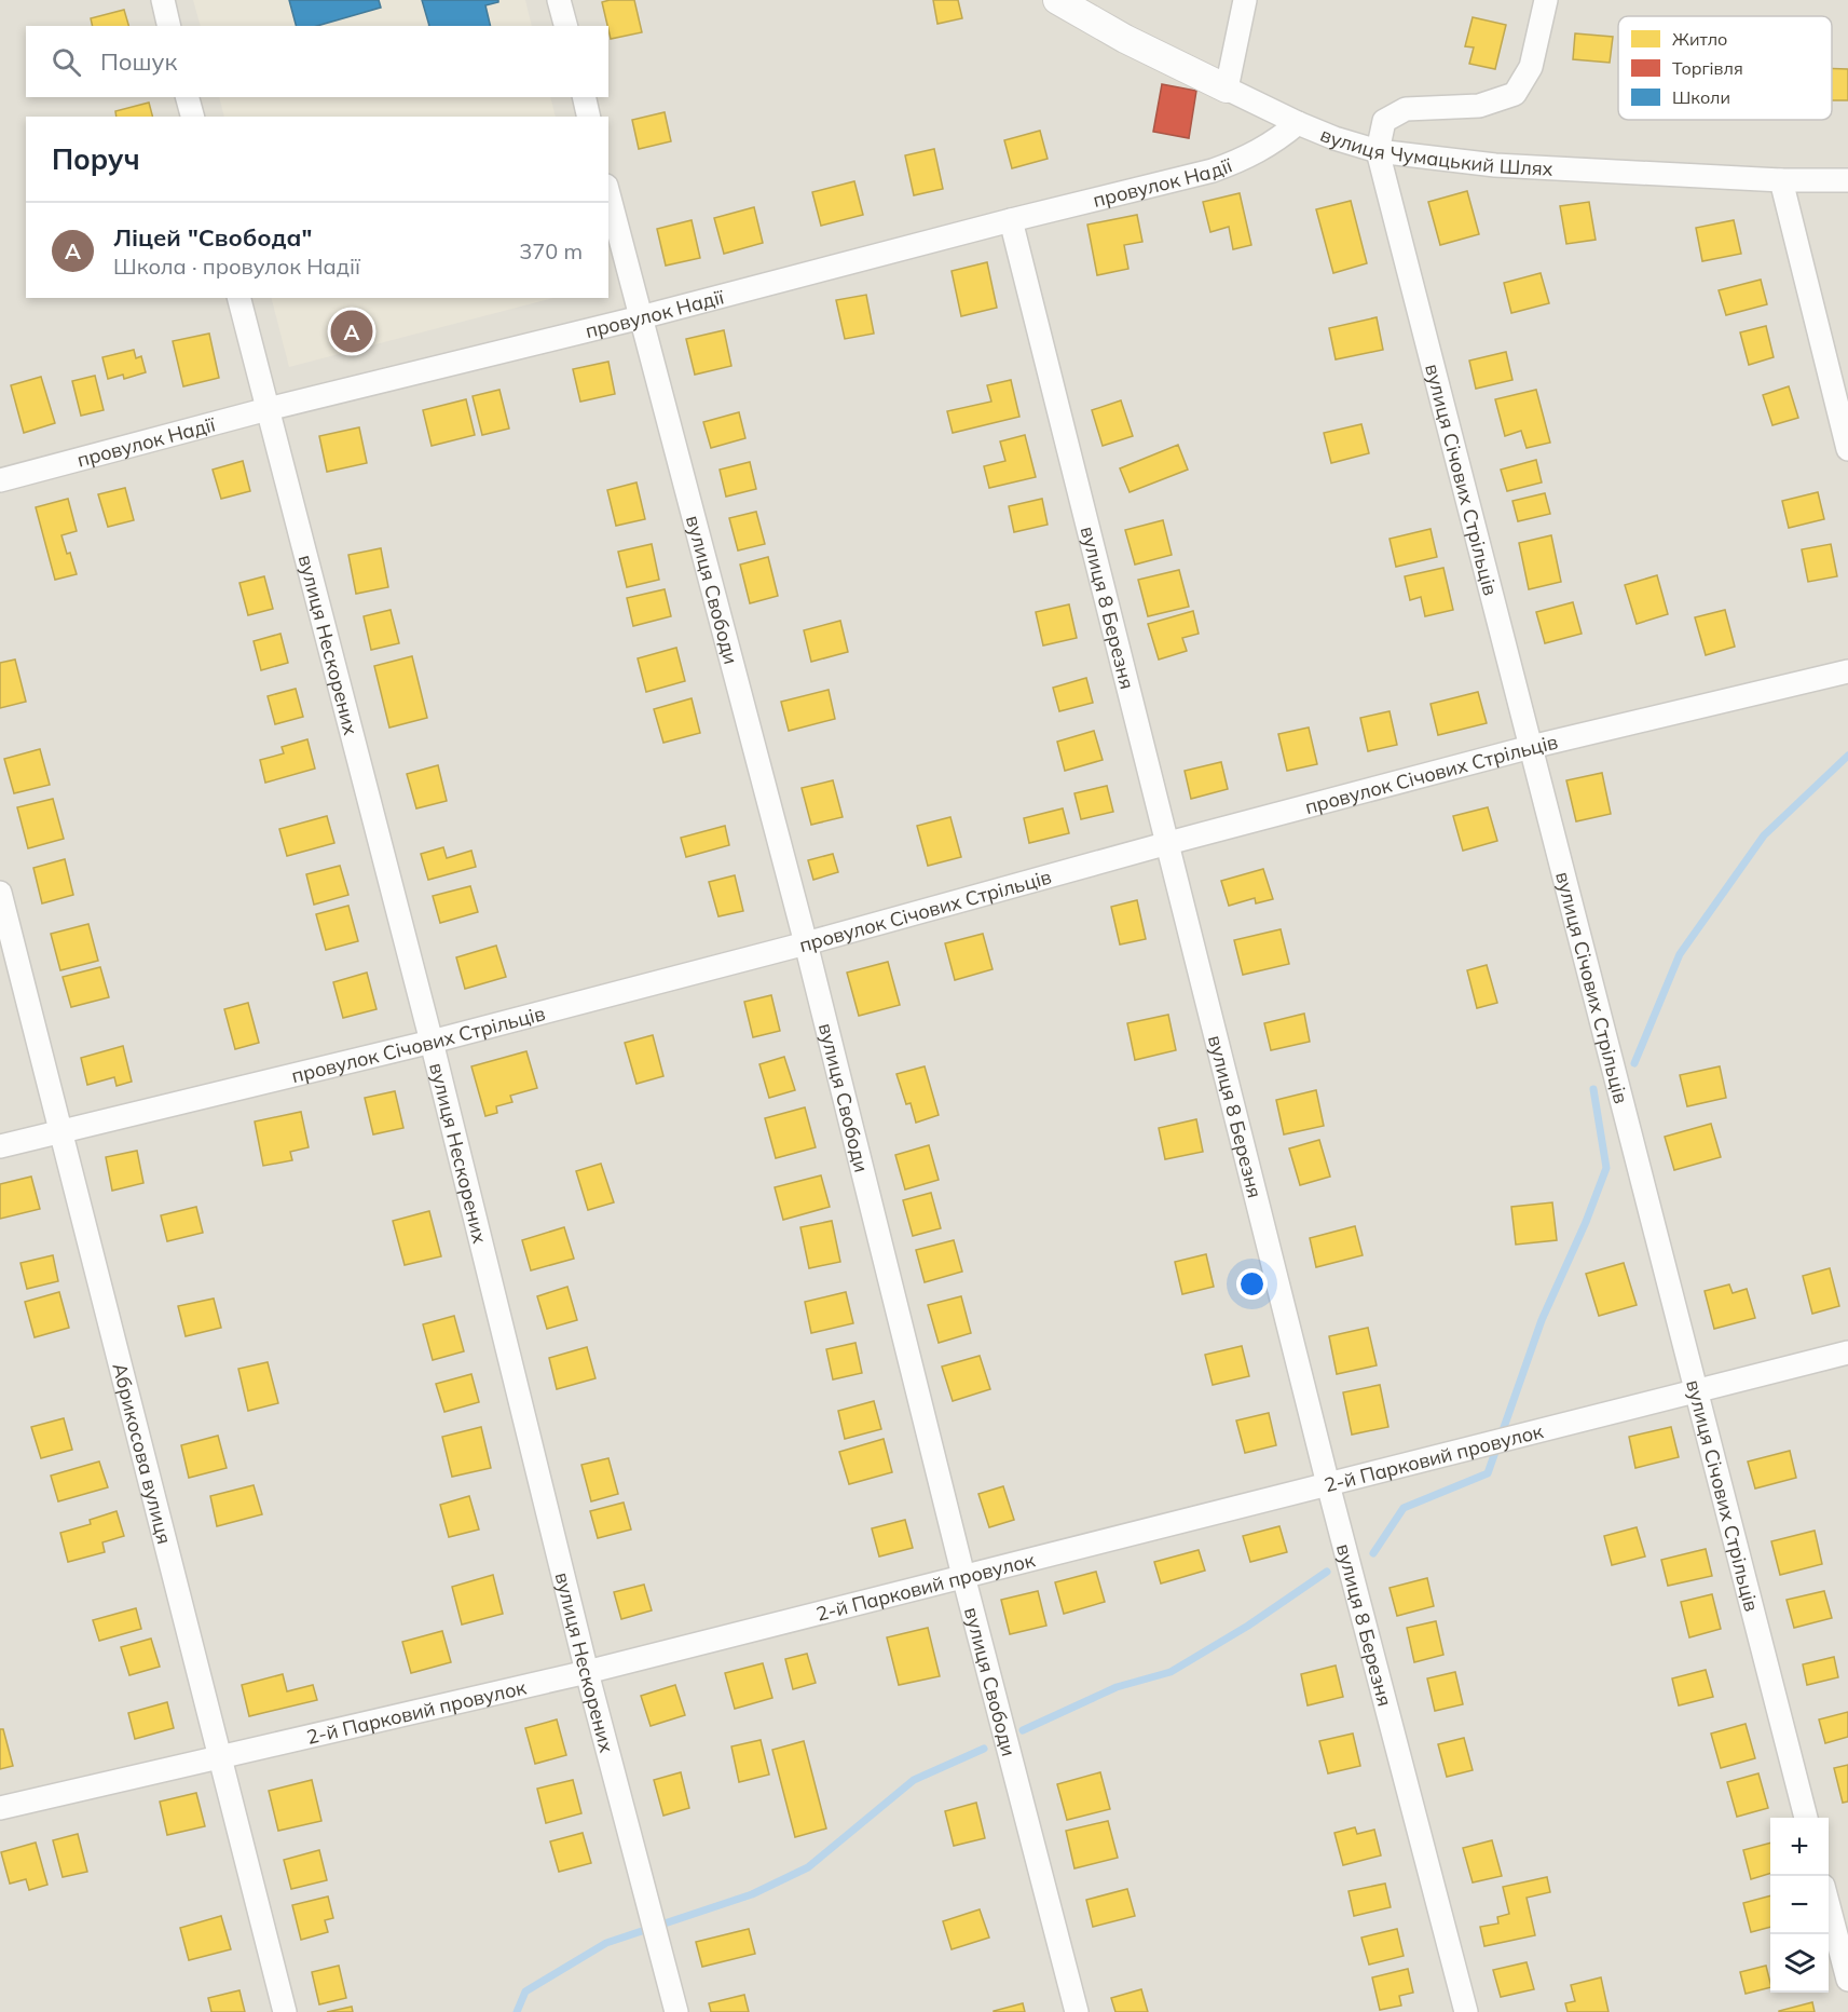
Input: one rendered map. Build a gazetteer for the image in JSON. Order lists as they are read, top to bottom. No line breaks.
{"streets":{"street":["вулиця Чумацький Шлях","провулок Надії","вулиця Січових Стрільців","вулиця Свободи","вулиця 8 Березня","вулиця Нескорених","провулок Січових Стрільців","Абрикосова вулиця","2-й Парковий провулок"]},"crossings":[["вулиця Чумацький Шлях","провулок Надії"],["вулиця Чумацький Шлях","вулиця Січових Стрільців"],["провулок Надії","вулиця Свободи"],["провулок Надії","вулиця 8 Березня"],["провулок Надії","вулиця Нескорених"],["вулиця Січових Стрільців","провулок Січових Стрільців"],["вулиця Січових Стрільців","2-й Парковий провулок"],["вулиця Свободи","провулок Січових Стрільців"],["вулиця Свободи","2-й Парковий провулок"],["вулиця 8 Березня","провулок Січових Стрільців"],["вулиця 8 Березня","2-й Парковий провулок"],["вулиця Нескорених","провулок Січових Стрільців"],["вулиця Нескорених","2-й Парковий провулок"],["провулок Січових Стрільців","Абрикосова вулиця"],["Абрикосова вулиця","2-й Парковий провулок"]],"legend":["Житло","Торгівля","Школи"],"page":{"search":"Пошук","heading":"Поруч","list":[{"mark":"A","name":"Ліцей \"Свобода\"","note":"Школа · провулок Надії","value":"370 m"}],"pins":"A","map_buttons":["+","−"]}}
